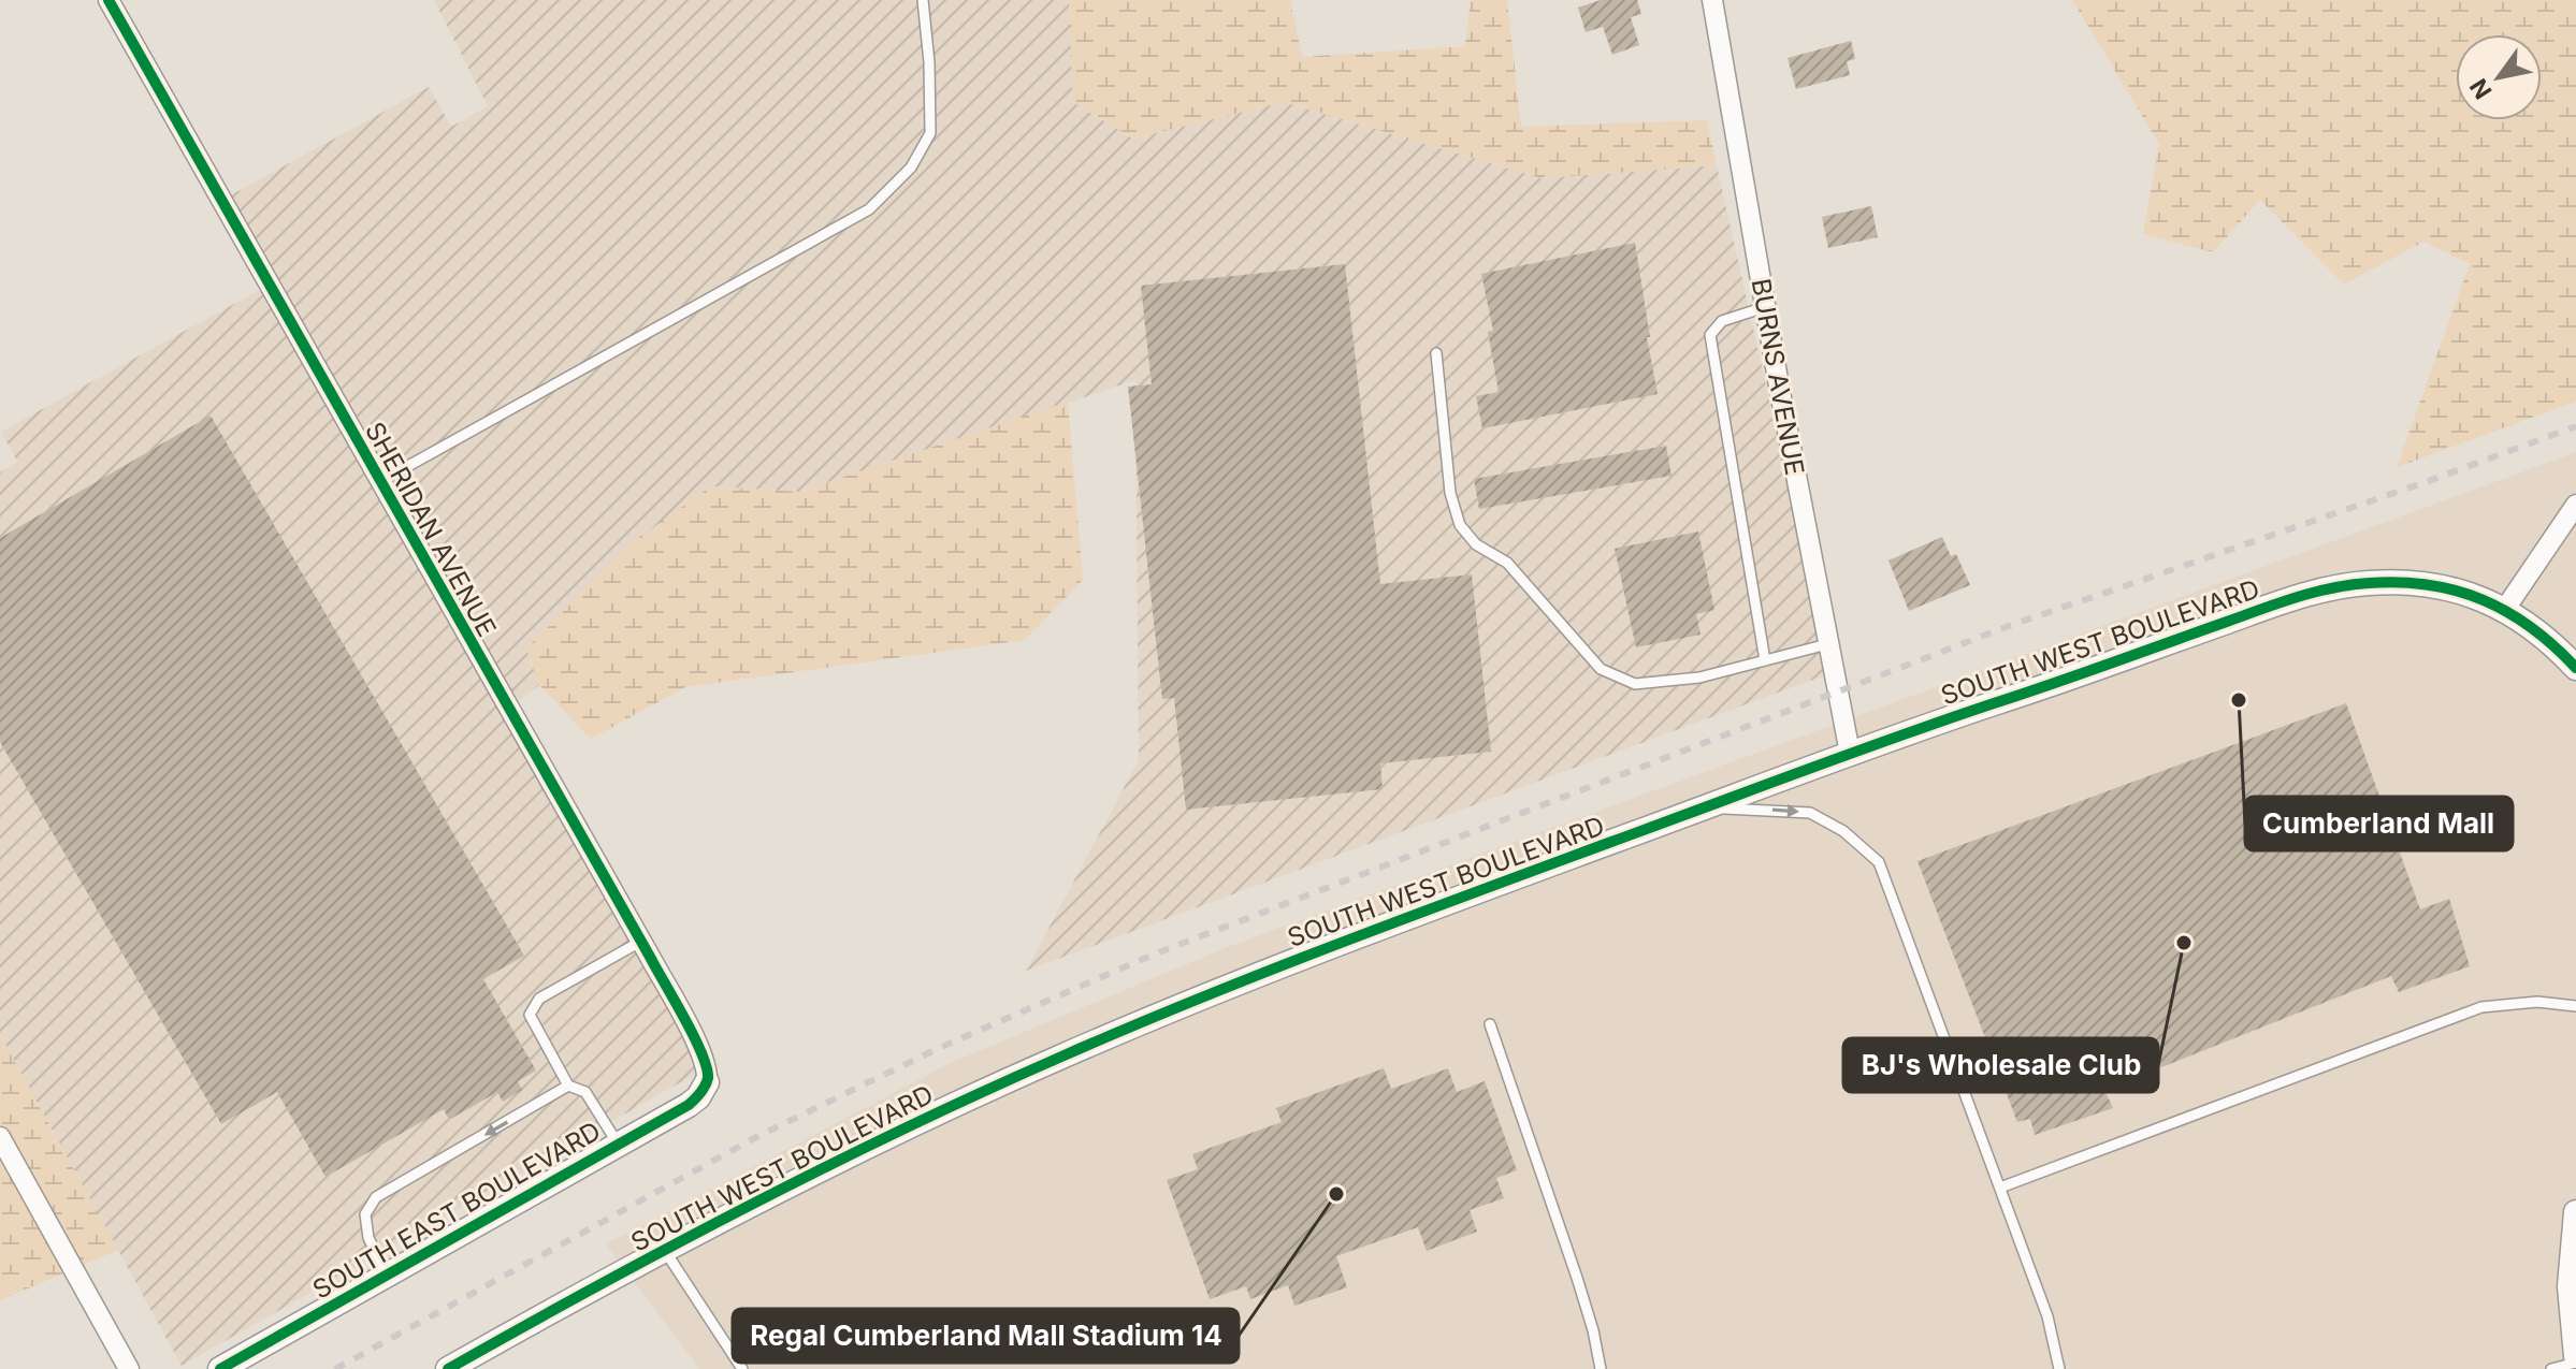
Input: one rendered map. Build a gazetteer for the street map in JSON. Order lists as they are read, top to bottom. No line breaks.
{"streets":{"street":["BURNS AVENUE","SHERIDAN AVENUE","SOUTH WEST BOULEVARD","SOUTH EAST BOULEVARD"]},"crossings":[["BURNS AVENUE","SOUTH WEST BOULEVARD"],["SHERIDAN AVENUE","SOUTH EAST BOULEVARD"]],"places":["Cumberland Mall","BJ's Wholesale Club","Regal Cumberland Mall Stadium 14"],"north":"bottom left"}
